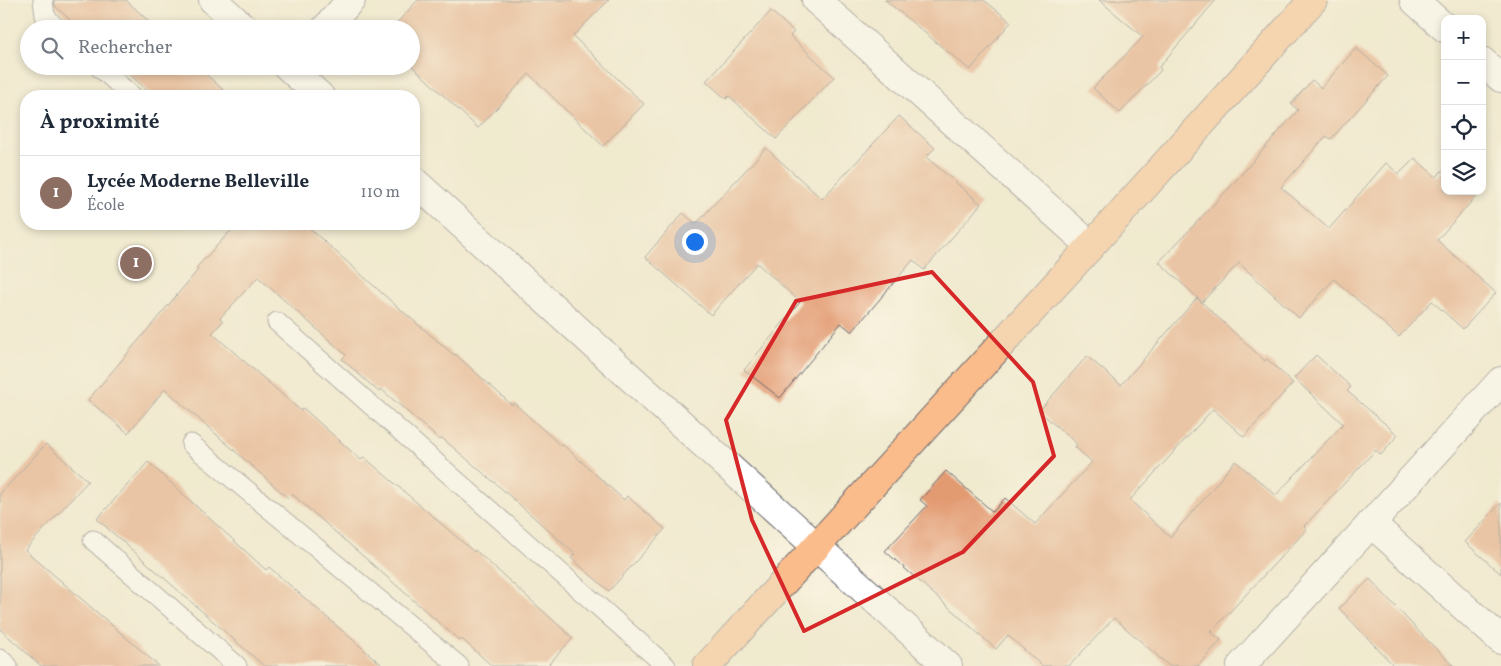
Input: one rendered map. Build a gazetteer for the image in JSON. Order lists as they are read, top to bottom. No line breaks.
{"page":{"map_buttons":["+","−"],"search":"Rechercher","heading":"À proximité","list":[{"mark":"1","name":"Lycée Moderne Belleville","note":"École","value":"110 m"}],"pins":"1"}}
